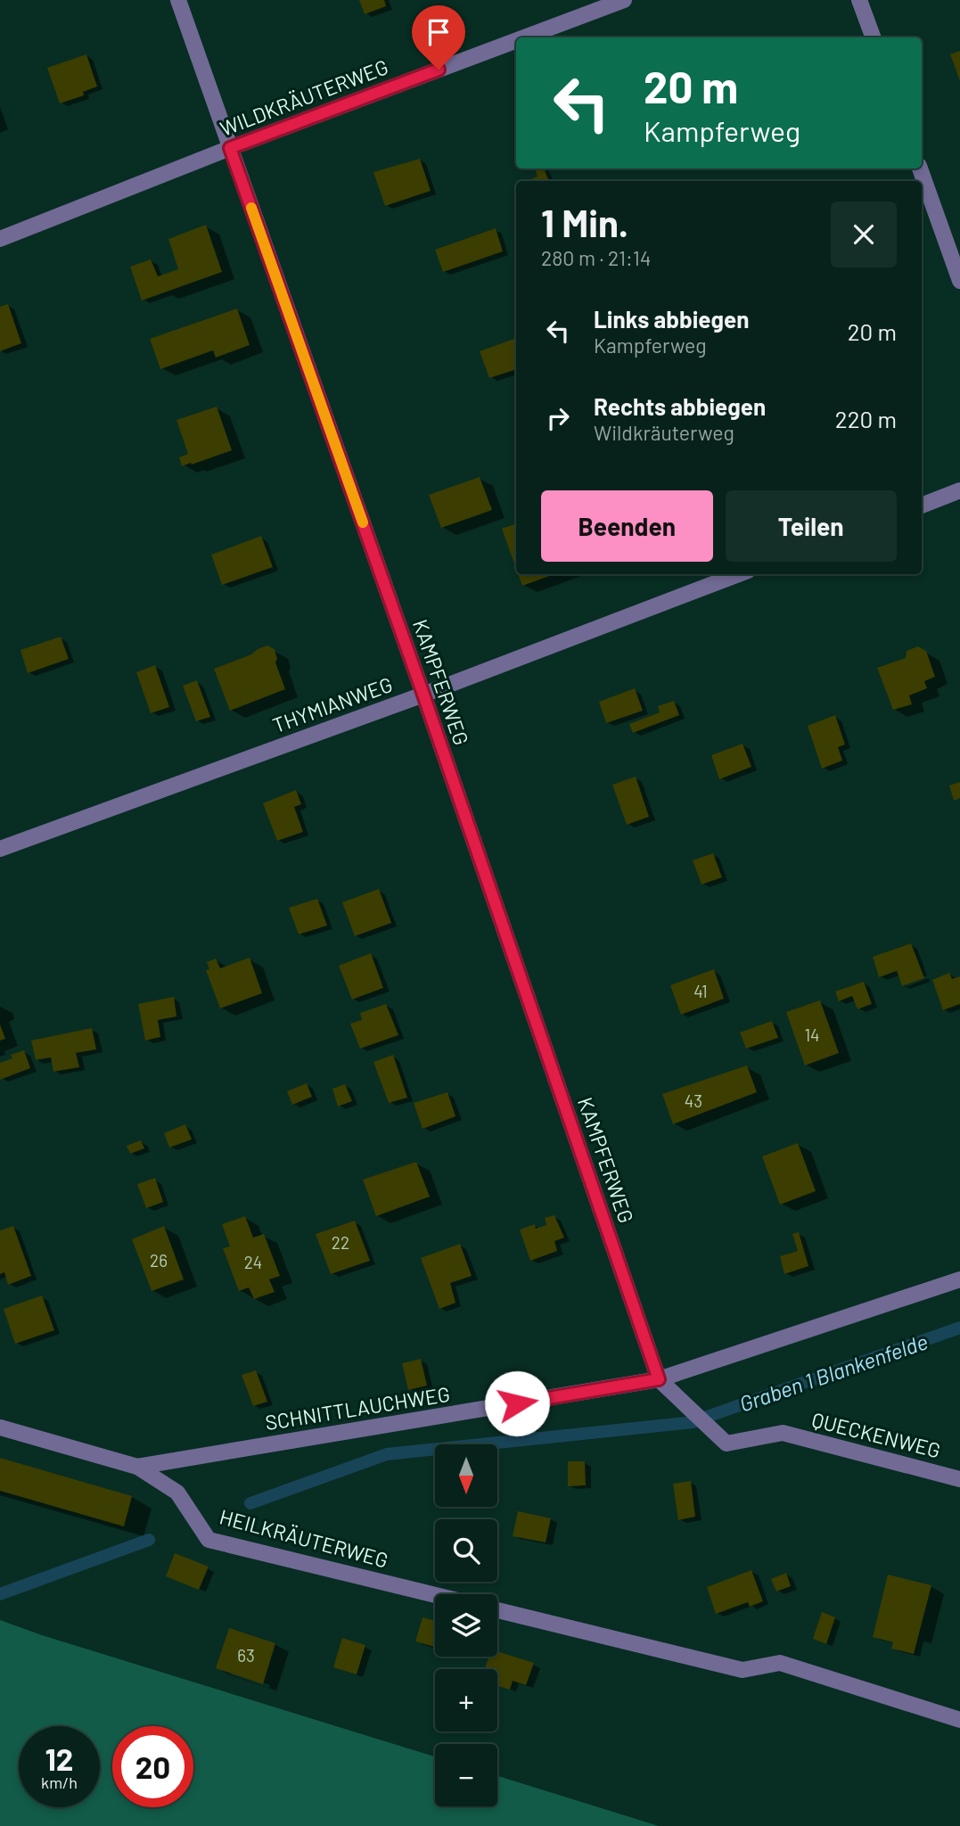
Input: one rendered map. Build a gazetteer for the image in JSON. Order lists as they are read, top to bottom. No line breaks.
{"streets":{"lane":["WILDKRÄUTERWEG","KAMPFERWEG","THYMIANWEG","SCHNITTLAUCHWEG","QUECKENWEG","HEILKRÄUTERWEG"]},"crossings":[["WILDKRÄUTERWEG","KAMPFERWEG"],["KAMPFERWEG","THYMIANWEG"],["KAMPFERWEG","SCHNITTLAUCHWEG"],["KAMPFERWEG","QUECKENWEG"],["SCHNITTLAUCHWEG","QUECKENWEG"],["SCHNITTLAUCHWEG","HEILKRÄUTERWEG"]],"water":["Graben 1 Blankenfelde"],"house_numbers":["41","14","43","22","26","24","63"],"north":"bottom","page":{"turn":["20 m","Kampferweg"],"heading":["1 Min.","280 m · 21:14"],"list":[{"name":"Links abbiegen","note":"Kampferweg","value":"20 m"},{"name":"Rechts abbiegen","note":"Wildkräuterweg","value":"220 m"}],"buttons":["Beenden","Teilen"],"map_buttons":["+","−"],"speed":"12 km/h","limit":"20"}}
